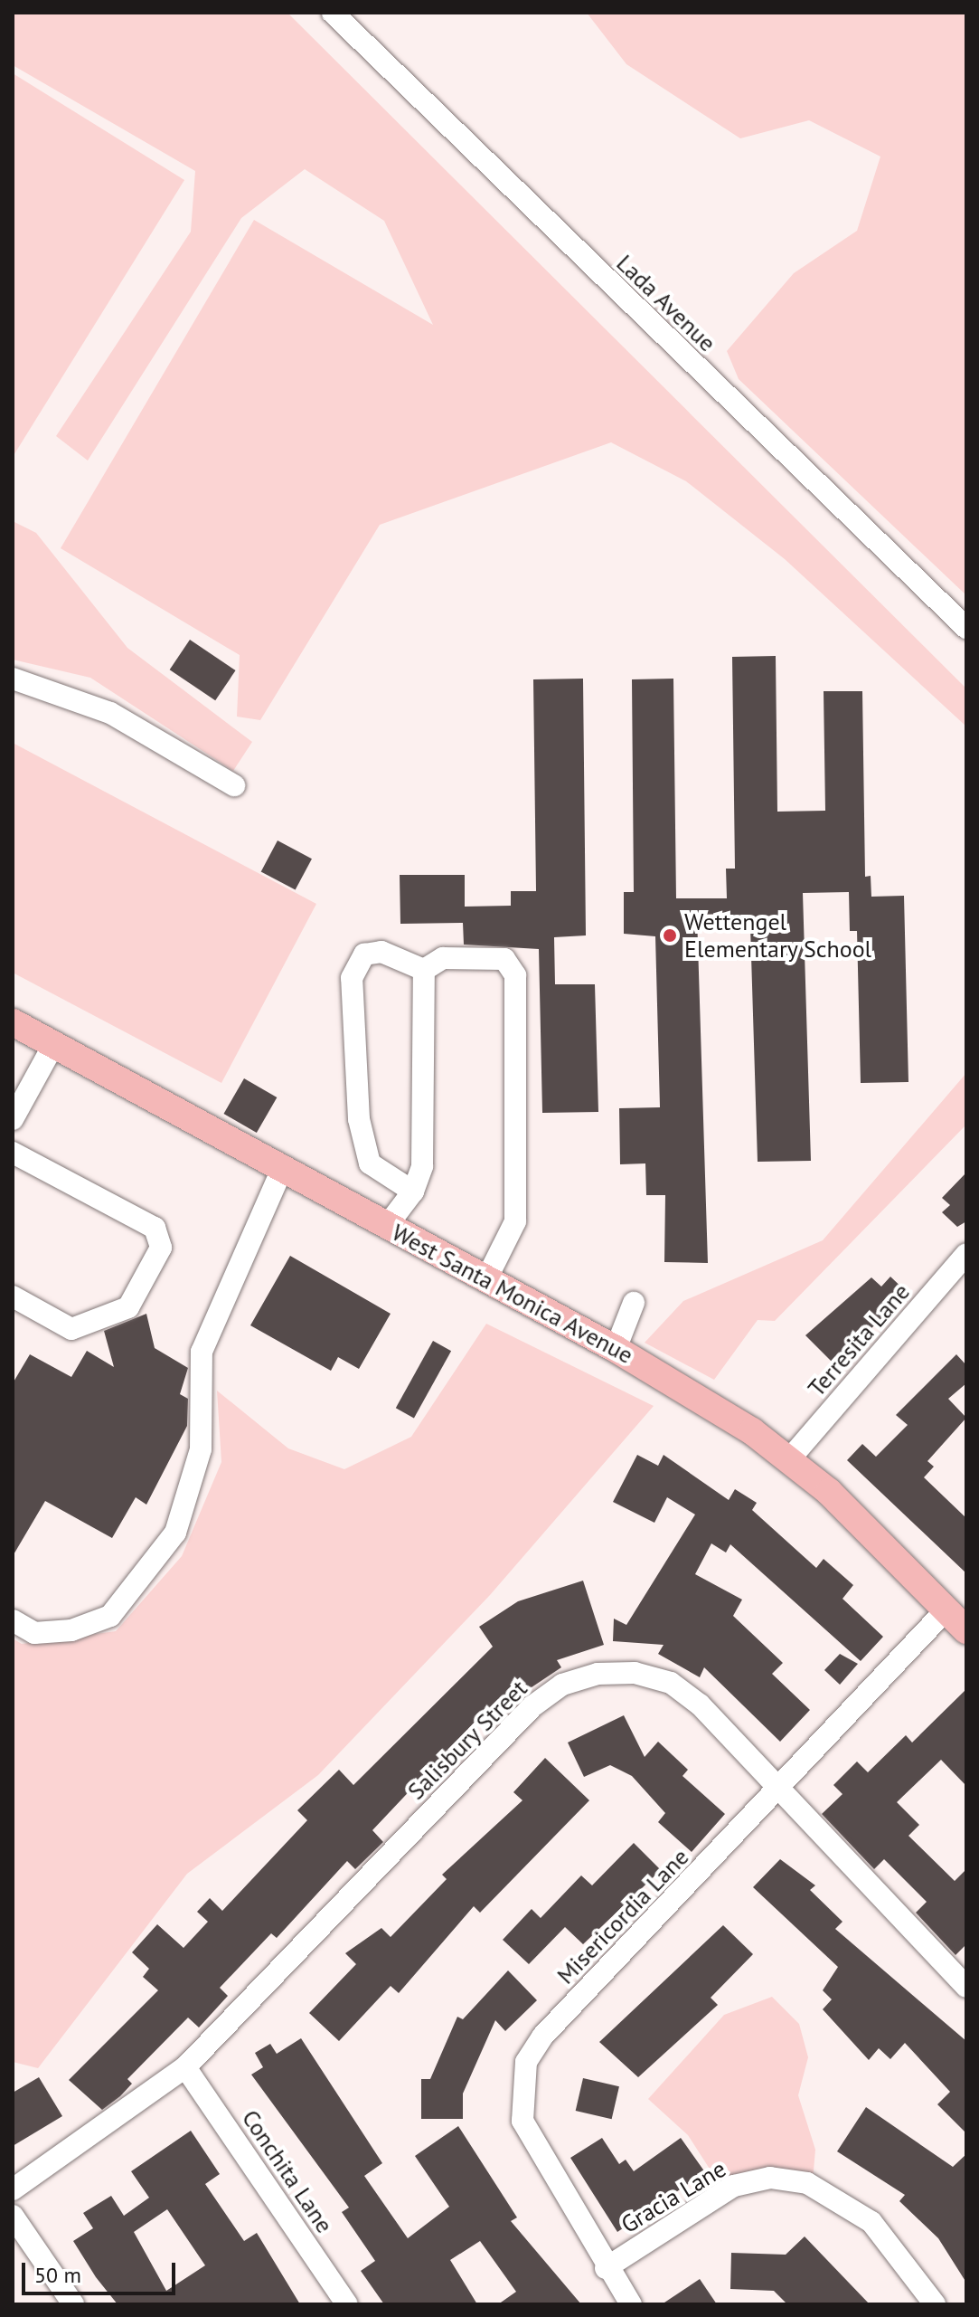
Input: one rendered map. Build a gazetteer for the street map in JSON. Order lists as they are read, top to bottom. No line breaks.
{"streets":{"main road":["West Santa Monica Avenue"],"street":["Lada Avenue","Terresita Lane","Salisbury Street","Misericordia Lane","Conchita Lane","Gracia Lane"]},"crossings":[["West Santa Monica Avenue","Terresita Lane"],["West Santa Monica Avenue","Misericordia Lane"],["Salisbury Street","Misericordia Lane"],["Salisbury Street","Conchita Lane"],["Misericordia Lane","Gracia Lane"]],"places":["Wettengel Elementary School"],"scale_bar":"50 m"}
